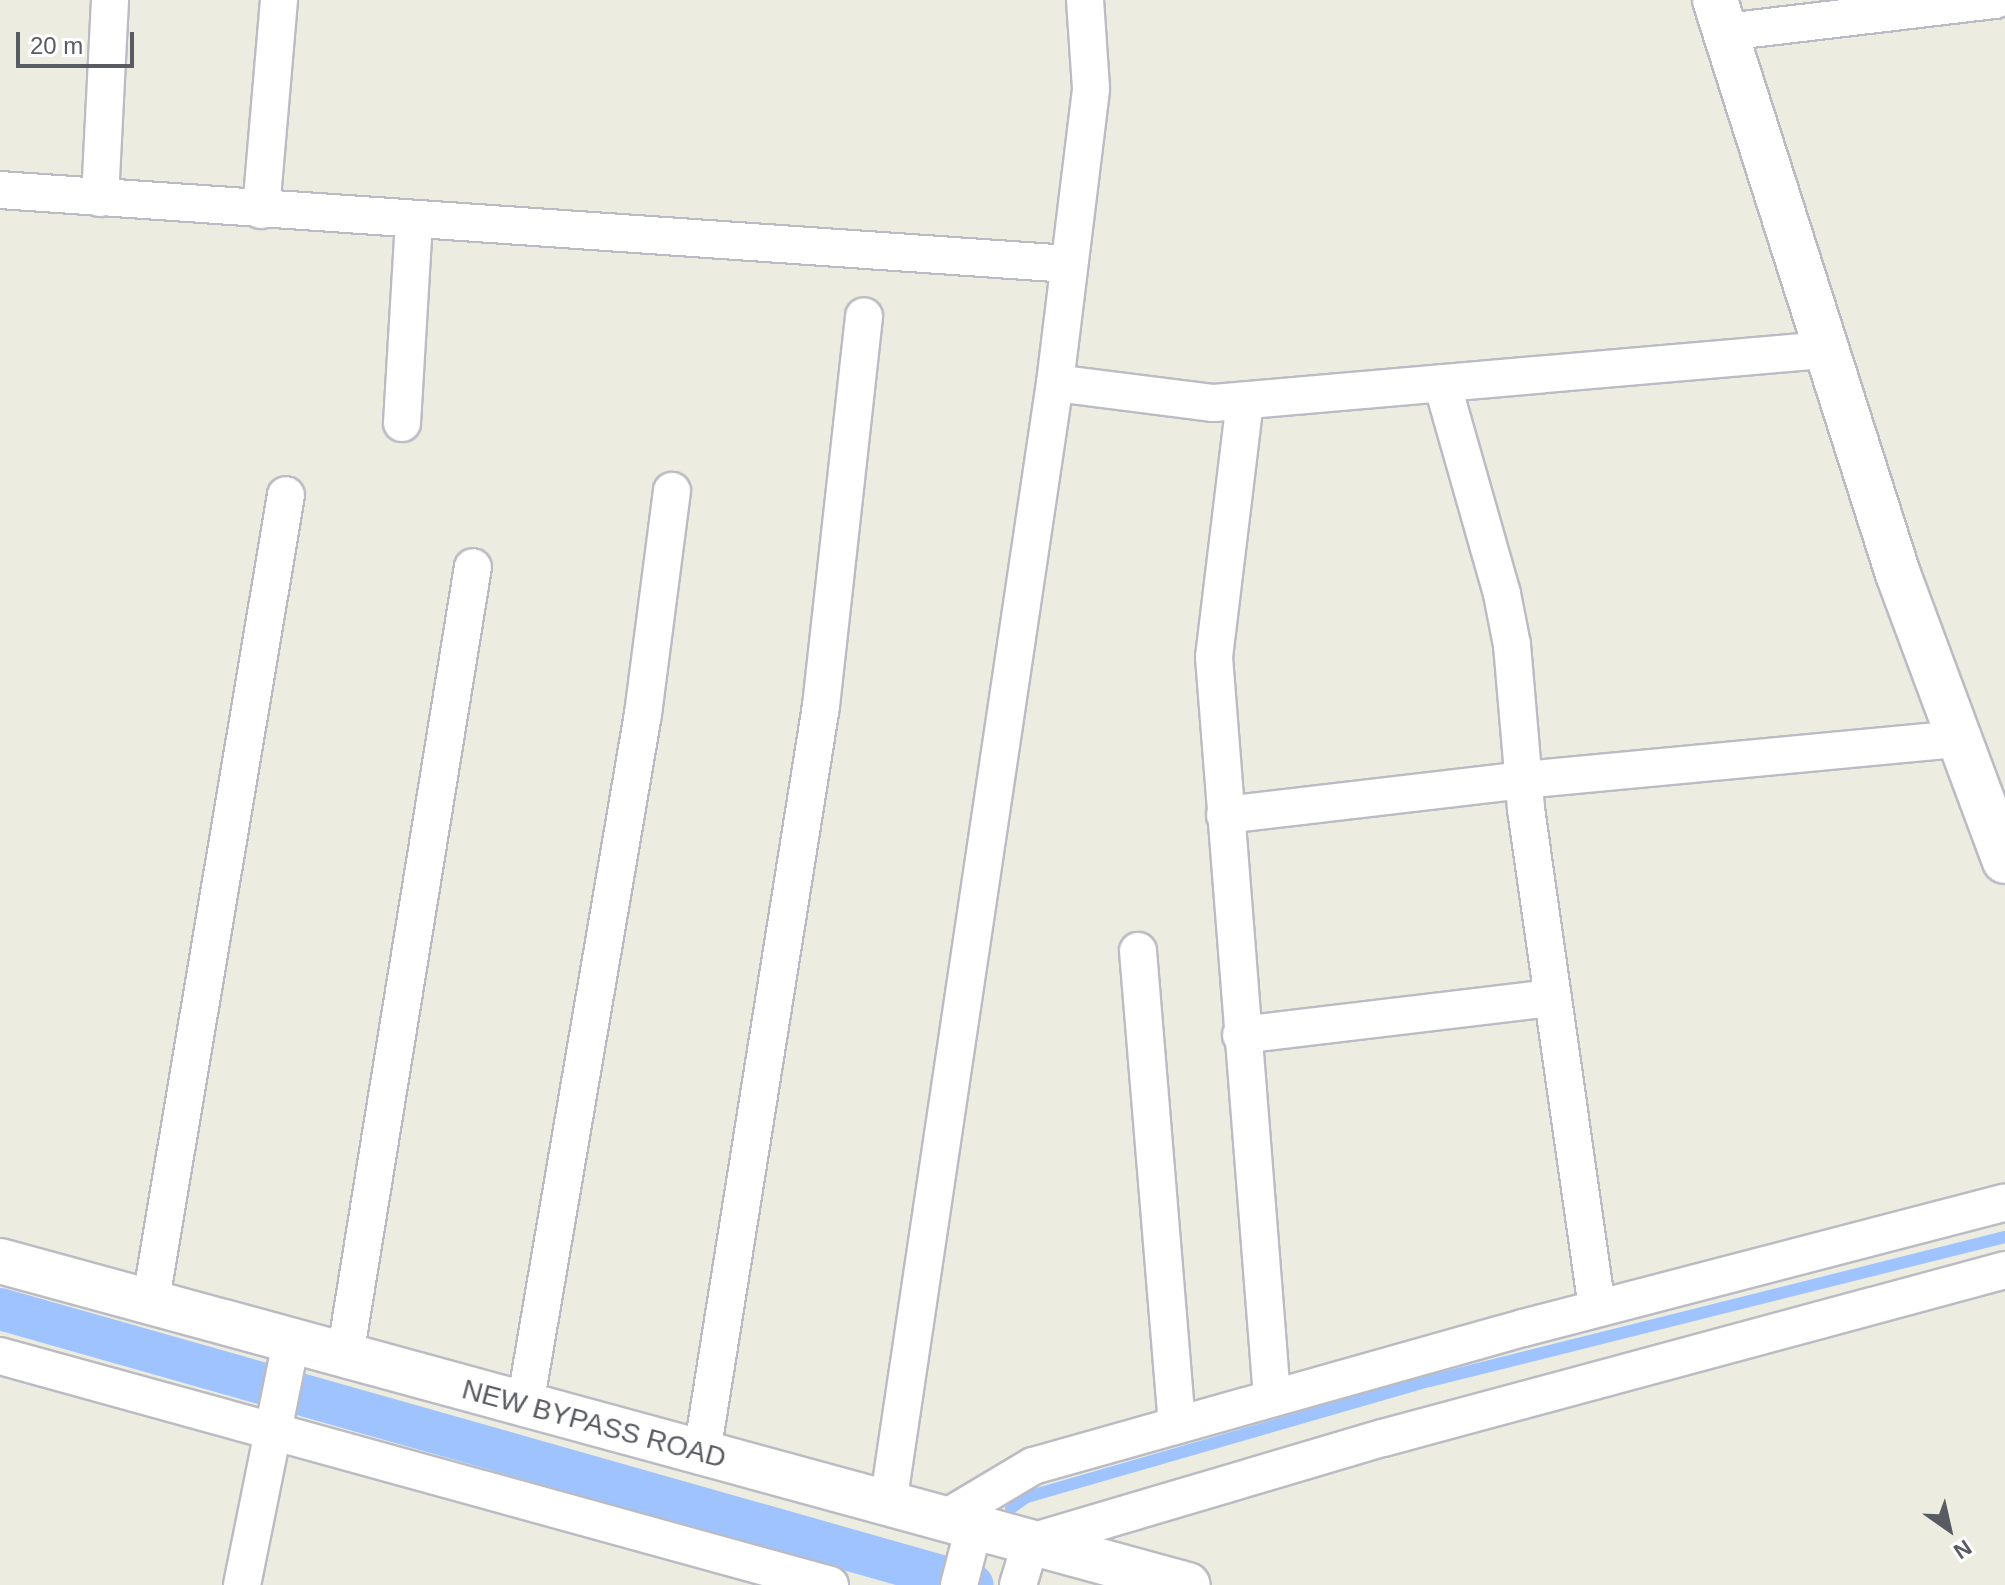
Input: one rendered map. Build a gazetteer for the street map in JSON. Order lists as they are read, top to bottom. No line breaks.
{"streets":{"main road":["NEW BYPASS ROAD"]},"scale_bar":"20 m","north":"bottom right"}
